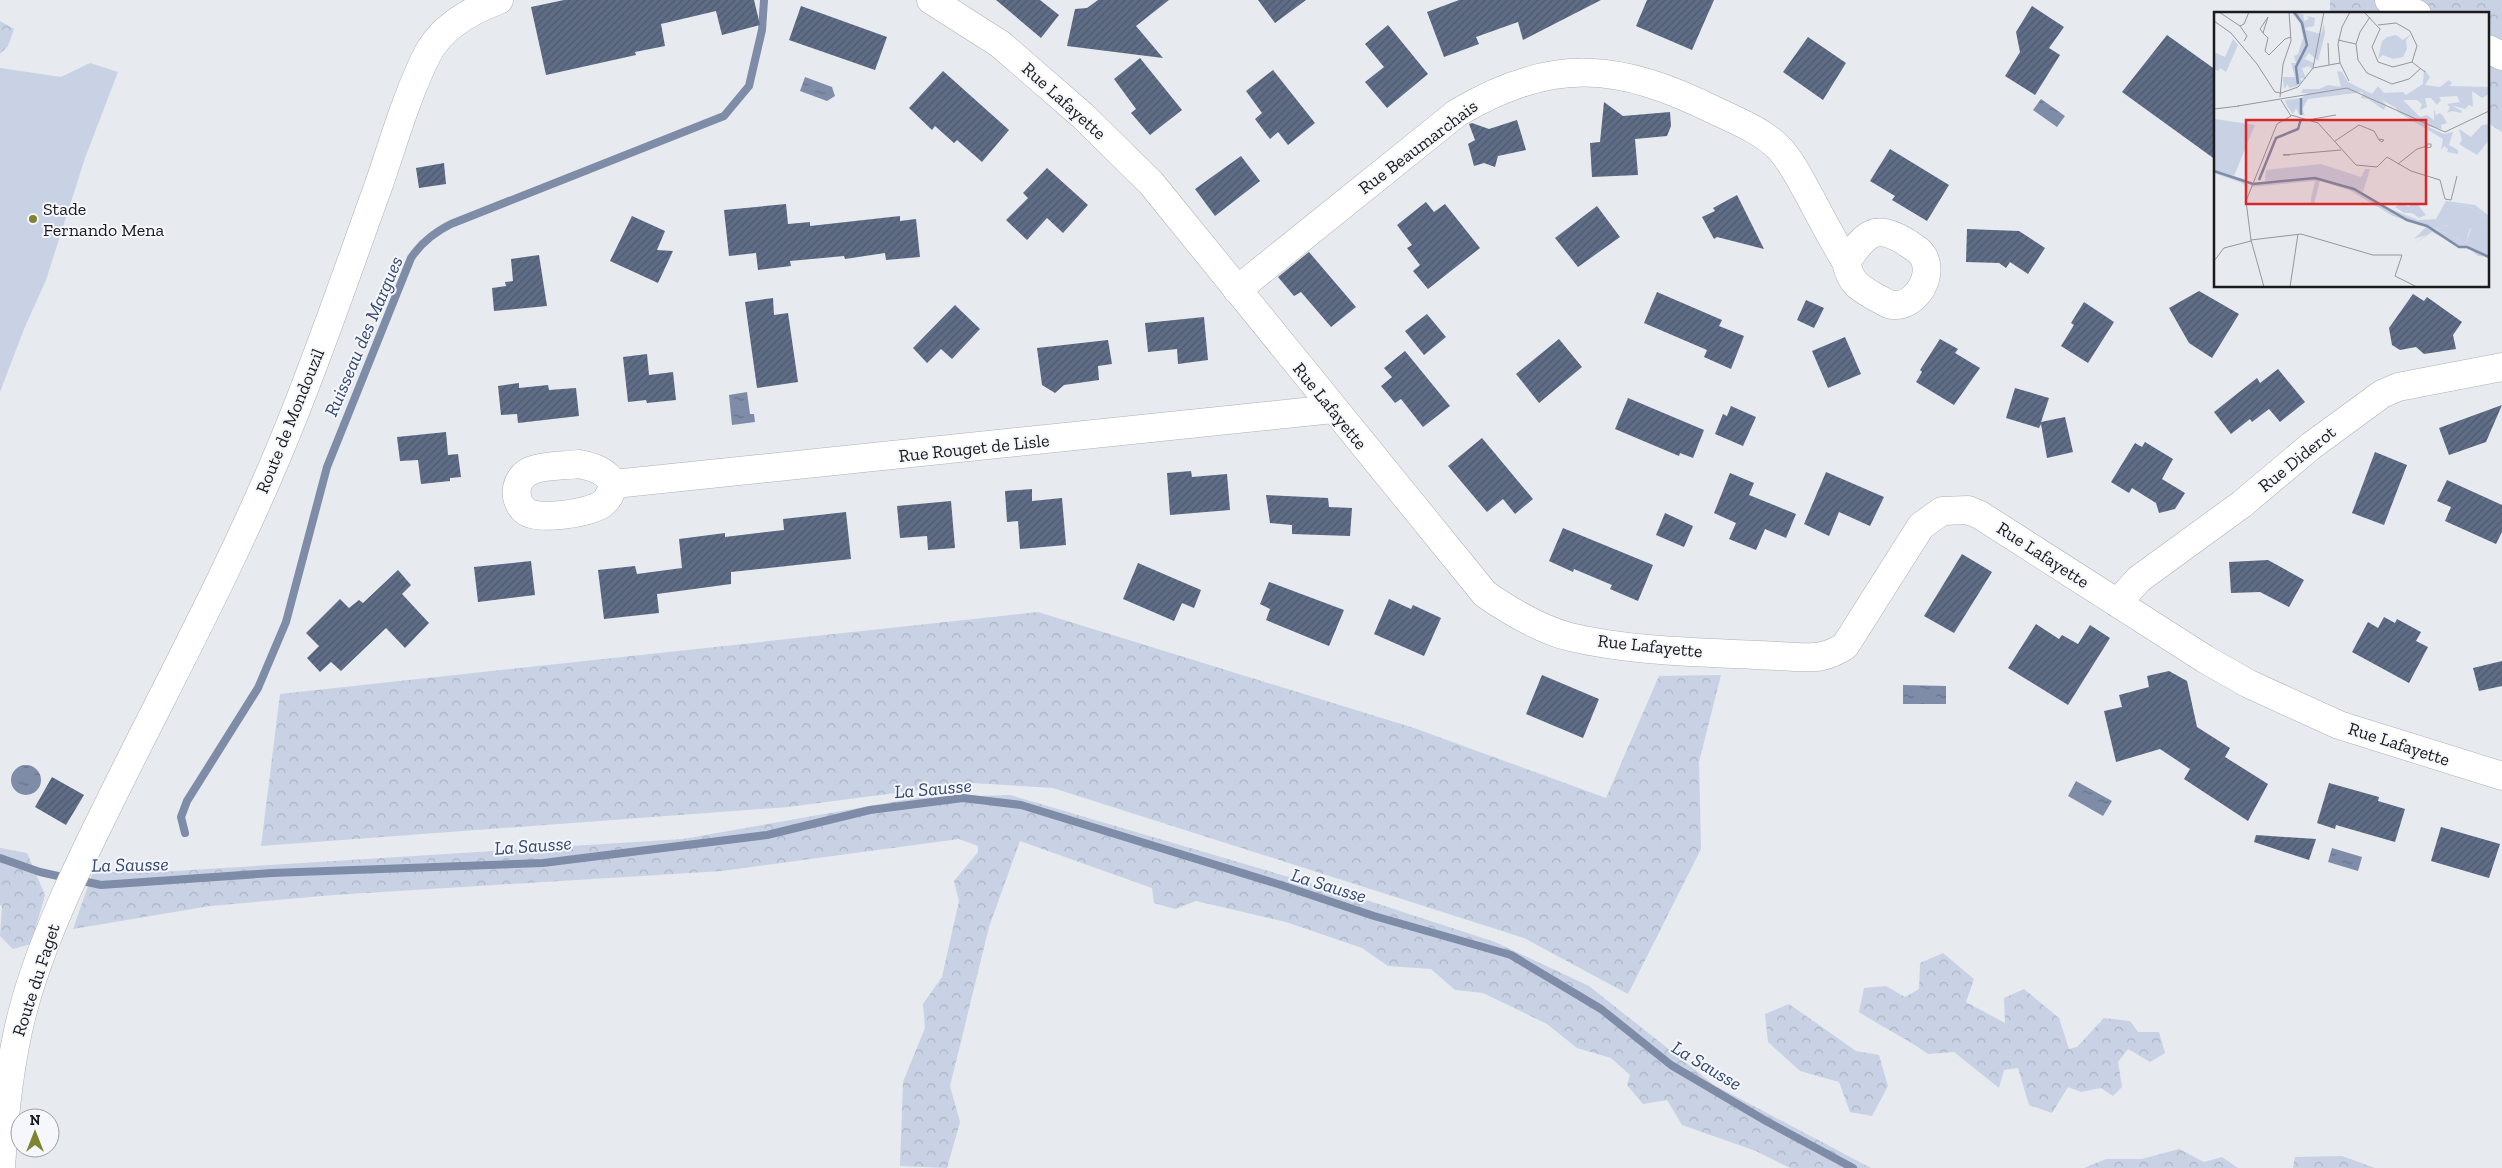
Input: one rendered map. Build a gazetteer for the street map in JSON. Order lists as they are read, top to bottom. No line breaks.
{"streets":{"street":["Rue Lafayette","Rue Beaumarchais","Route de Mondouzil","Rue Rouget de Lisle","Rue Diderot","Route du Faget"]},"crossings":[["Rue Lafayette","Rue Beaumarchais"],["Rue Lafayette","Rue Rouget de Lisle"],["Rue Lafayette","Rue Diderot"],["Route de Mondouzil","Route du Faget"]],"water":["Ruisseau des Margues","La Sausse"],"places":["Stade Fernando Mena"],"north":"top"}
